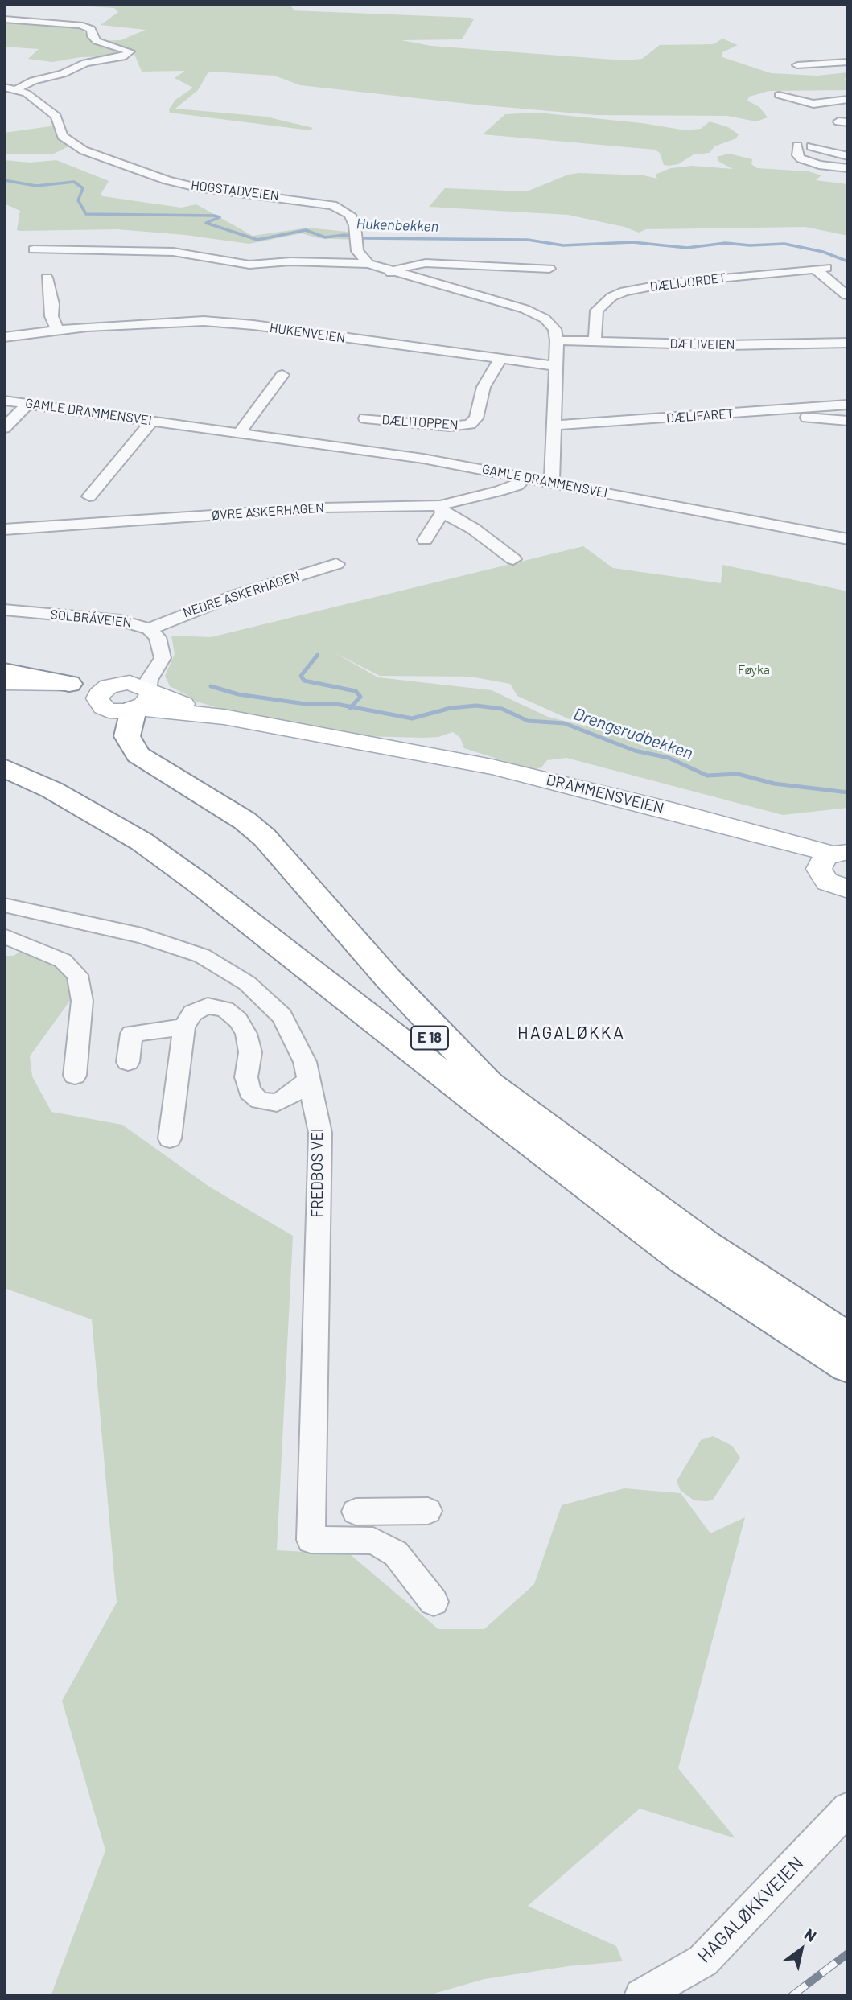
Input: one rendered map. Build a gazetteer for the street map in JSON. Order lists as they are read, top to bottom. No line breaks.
{"streets":{"highway":["E 18"],"main road":["DRAMMENSVEIEN"],"street":["HOGSTADVEIEN","DÆLIJORDET","HUKENVEIEN","DÆLIVEIEN","GAMLE DRAMMENSVEI","DÆLIFARET","DÆLITOPPEN","ØVRE ASKERHAGEN","NEDRE ASKERHAGEN","SOLBRÅVEIEN","FREDBOS VEI","HAGALØKKVEIEN"]},"crossings":[["DÆLIJORDET","DÆLIVEIEN"],["HUKENVEIEN","DÆLITOPPEN"],["GAMLE DRAMMENSVEI","ØVRE ASKERHAGEN"],["NEDRE ASKERHAGEN","SOLBRÅVEIEN"],["DRAMMENSVEIEN","E 18"]],"districts":["HAGALØKKA"],"water":["Hukenbekken","Drengsrudbekken"],"parks":["Føyka"],"north":"top right"}
